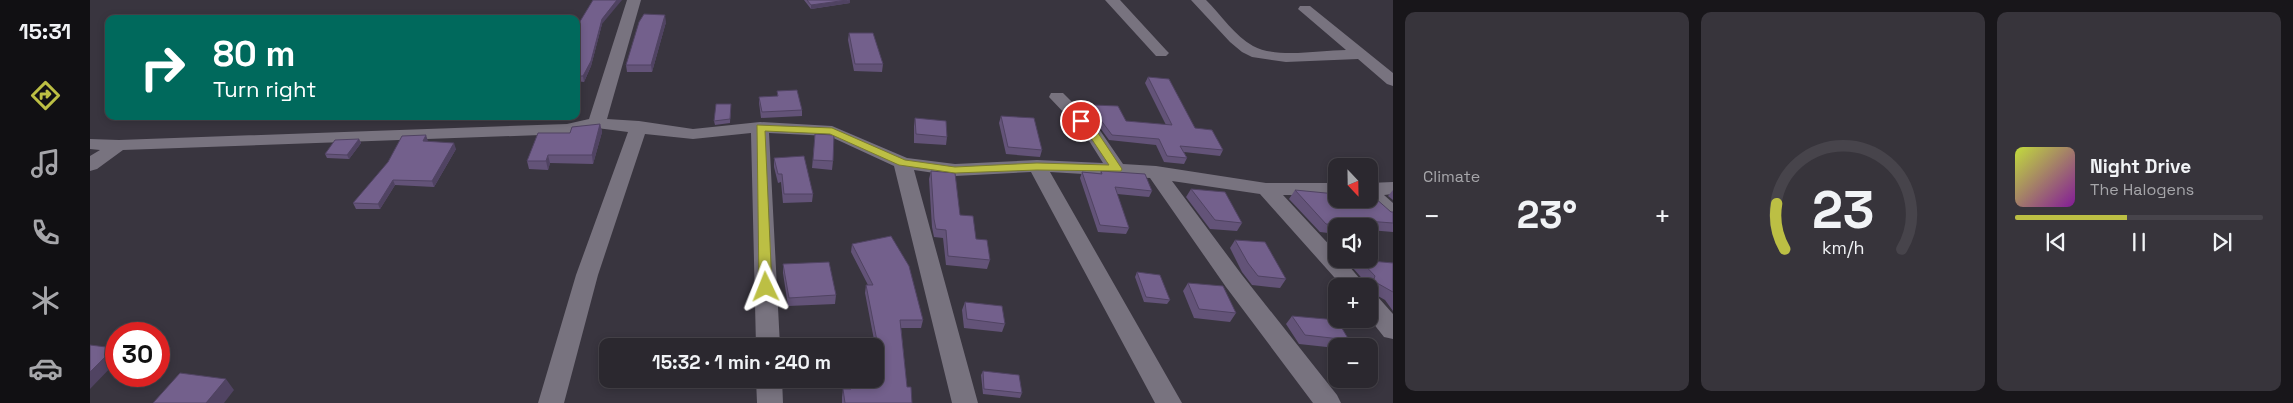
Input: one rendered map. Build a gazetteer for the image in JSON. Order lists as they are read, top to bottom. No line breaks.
{"north":"bottom","page":{"tabs":"15:31","tile":"Climate","turn":["80 m","Turn right"],"song":["Night Drive","The Halogens"],"map_buttons":["+","−"],"heat":["−","23°","+"],"limit":"30","trip":"15:32 · 1 min · 240 m","gauge":["23","km/h"]}}
